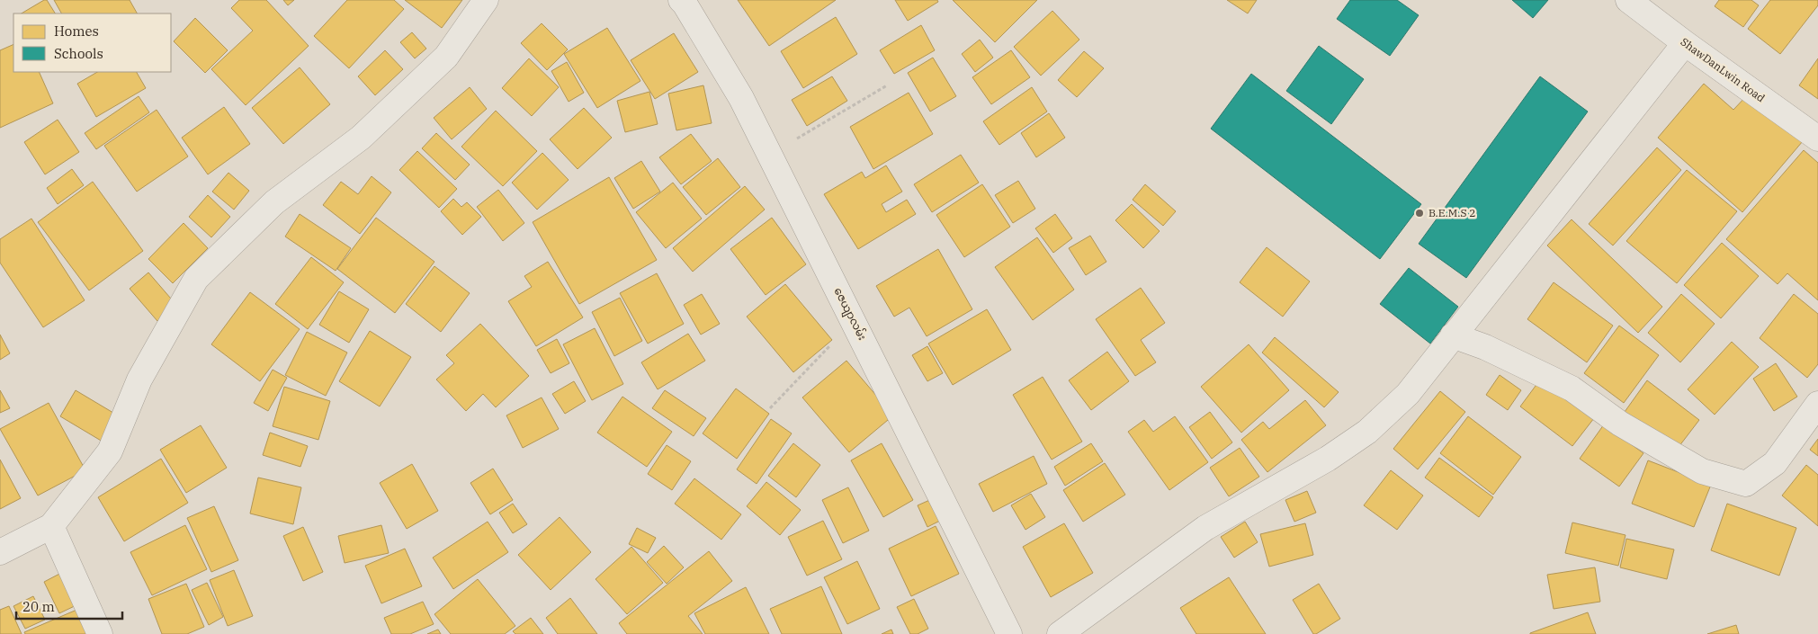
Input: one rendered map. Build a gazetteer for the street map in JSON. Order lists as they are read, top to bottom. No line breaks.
{"streets":{"street":["ShawDanLwin Road","ဇေယျာလမ်း"]},"places":["B.E.M.S 2"],"legend":["Homes","Schools"],"scale_bar":"20 m"}
